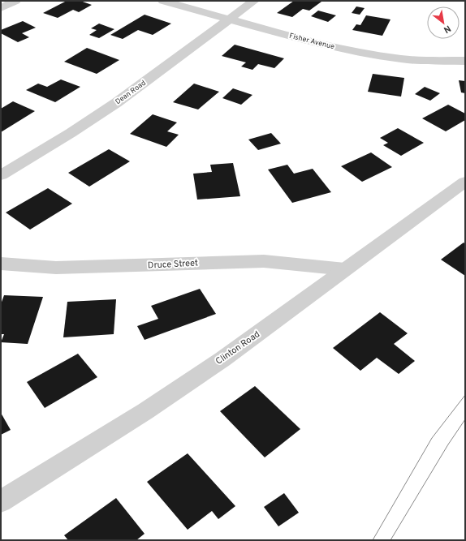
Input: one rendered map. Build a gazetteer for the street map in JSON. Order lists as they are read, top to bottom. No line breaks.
{"streets":{"street":["Fisher Avenue","Dean Road","Druce Street","Clinton Road"]},"crossings":[["Fisher Avenue","Dean Road"],["Druce Street","Clinton Road"]],"north":"bottom right"}
